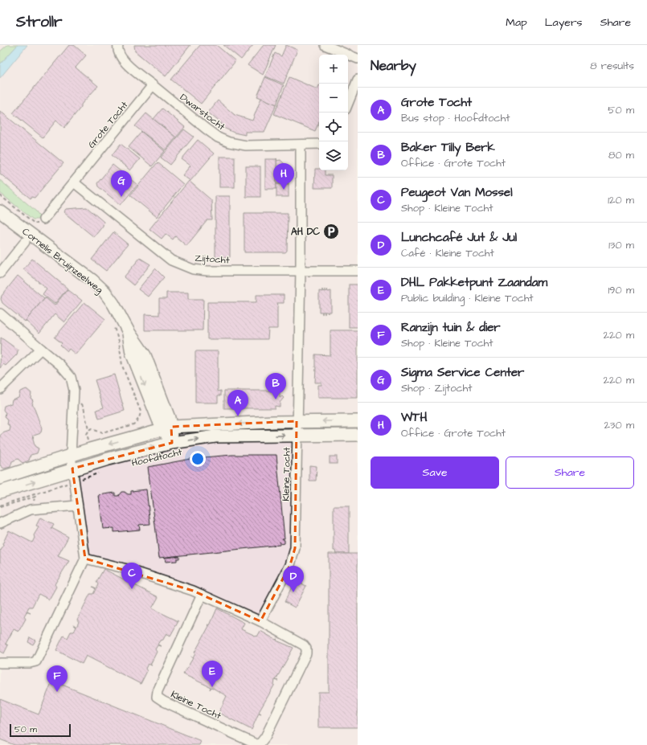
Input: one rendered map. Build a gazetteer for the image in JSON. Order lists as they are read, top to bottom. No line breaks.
{"streets":{"main road":["Cornelis Bruijnzeelweg","Hoofdtocht"],"street":["Dwarstocht","Grote Tocht","Zijtocht","Kleine Tocht"]},"crossings":[["Dwarstocht","Grote Tocht"],["Grote Tocht","Zijtocht"],["Grote Tocht","Cornelis Bruijnzeelweg"],["Cornelis Bruijnzeelweg","Hoofdtocht"],["Hoofdtocht","Kleine Tocht"]],"places":{"parking":["AH DC"]},"scale_bar":"50 m","page":{"header":"Strollr","nav":["Map","Layers","Share"],"heading":["Nearby","8 results"],"map_buttons":["+","−"],"list":[{"mark":"A","name":"Grote Tocht","note":"Bus stop · Hoofdtocht","value":"50 m"},{"mark":"B","name":"Baker Tilly Berk","note":"Office · Grote Tocht","value":"80 m"},{"mark":"C","name":"Peugeot Van Mossel","note":"Shop · Kleine Tocht","value":"120 m"},{"mark":"D","name":"Lunchcafé Jut & Jul","note":"Café · Kleine Tocht","value":"130 m"},{"mark":"E","name":"DHL Pakketpunt Zaandam","note":"Public building · Kleine Tocht","value":"190 m"},{"mark":"F","name":"Ranzijn tuin & dier","note":"Shop · Kleine Tocht","value":"220 m"},{"mark":"G","name":"Sigma Service Center","note":"Shop · Zijtocht","value":"220 m"},{"mark":"H","name":"WTH","note":"Office · Grote Tocht","value":"230 m"}],"pins":["H","G","B","A","C","D","E","F"],"buttons":["Save","Share"],"scale":"50 m"}}
